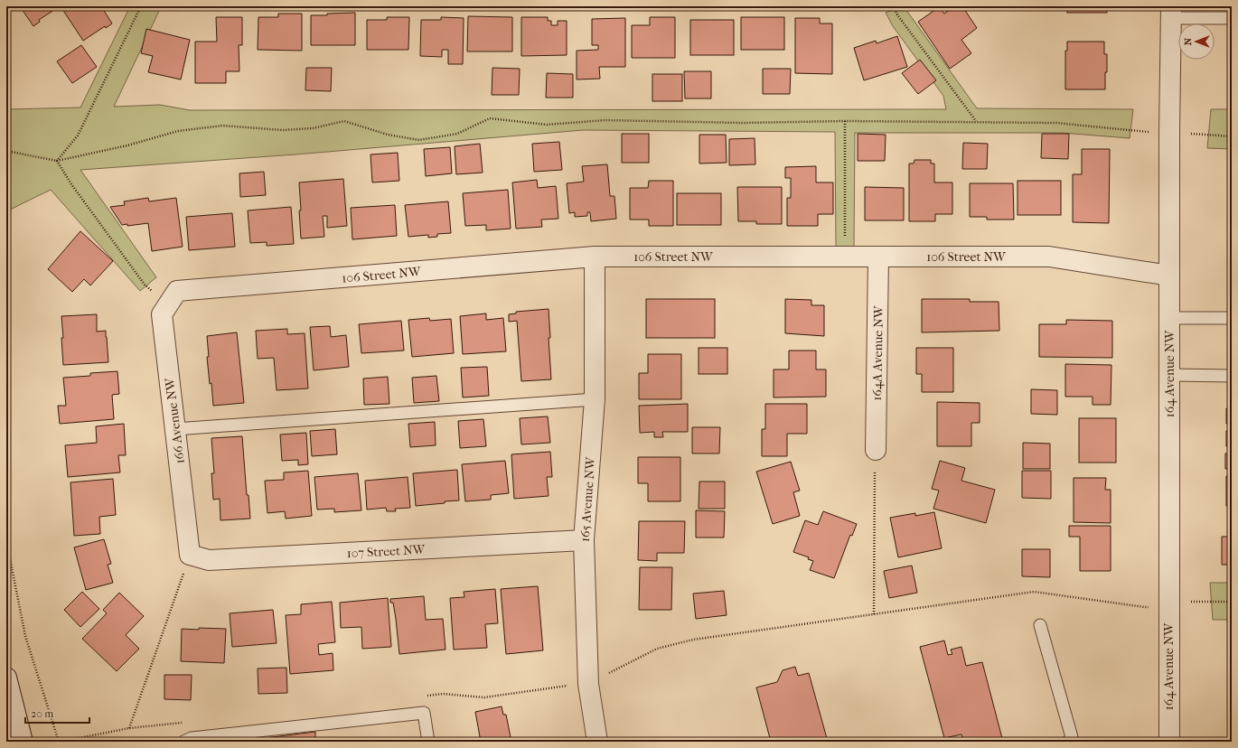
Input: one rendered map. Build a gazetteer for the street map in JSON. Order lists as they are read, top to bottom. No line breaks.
{"streets":{"street":["106 Street NW","164A Avenue NW","164 Avenue NW","166 Avenue NW","165 Avenue NW","107 Street NW"]},"crossings":[["106 Street NW","164A Avenue NW"],["106 Street NW","164 Avenue NW"],["106 Street NW","166 Avenue NW"],["106 Street NW","165 Avenue NW"],["166 Avenue NW","107 Street NW"],["165 Avenue NW","107 Street NW"]],"scale_bar":"20 m","north":"left"}
